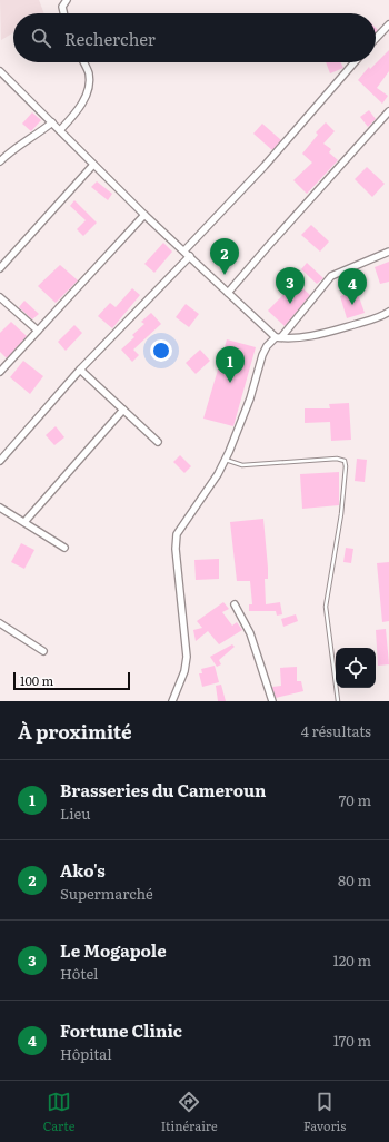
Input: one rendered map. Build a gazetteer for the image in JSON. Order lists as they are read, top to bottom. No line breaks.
{"scale_bar":"100 m","page":{"search":"Rechercher","pins":["2","3","4","1"],"scale":"100 m","heading":["À proximité","4 résultats"],"list":[{"mark":"1","name":"Brasseries du Cameroun","note":"Lieu","value":"70 m"},{"mark":"2","name":"Ako's","note":"Supermarché","value":"80 m"},{"mark":"3","name":"Le Mogapole","note":"Hôtel","value":"120 m"},{"mark":"4","name":"Fortune Clinic","note":"Hôpital","value":"170 m"}],"nav":["Carte","Itinéraire","Favoris"]}}
